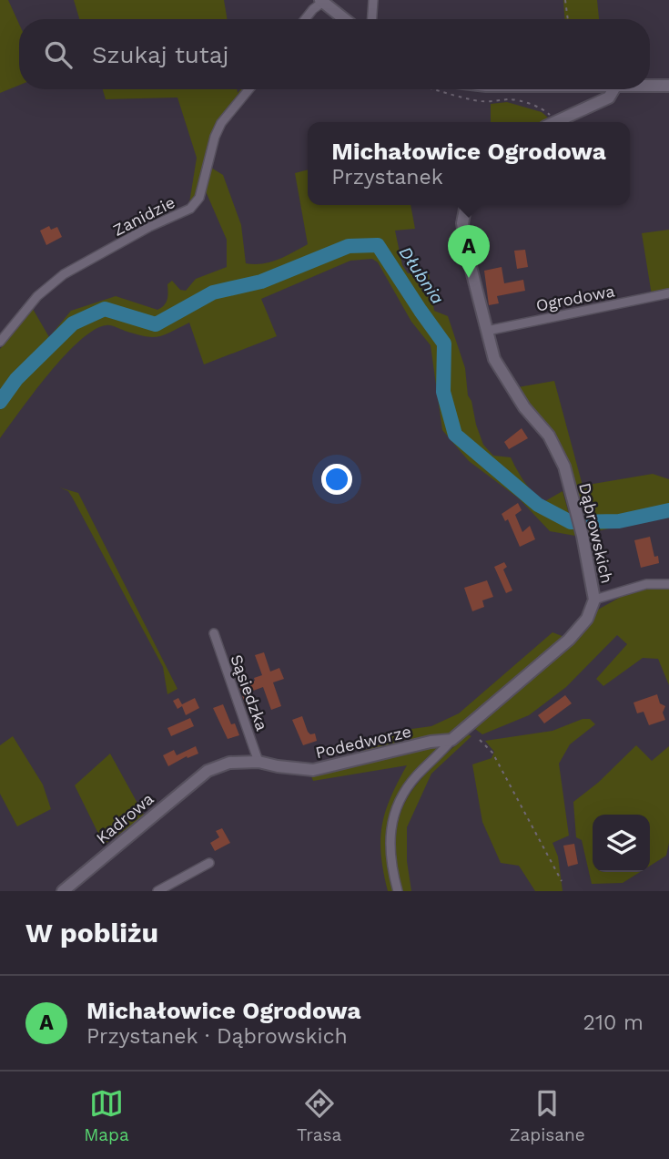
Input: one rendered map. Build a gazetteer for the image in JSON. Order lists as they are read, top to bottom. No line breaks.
{"streets":{"street":["Zanidzie","Ogrodowa","Dąbrowskich","Sąsiedzka","Podedworze","Kadrowa"]},"crossings":[["Ogrodowa","Dąbrowskich"],["Dąbrowskich","Podedworze"],["Sąsiedzka","Podedworze"],["Podedworze","Kadrowa"]],"water":["Dłubnia"],"page":{"search":"Szukaj tutaj","popup":["Michałowice Ogrodowa","Przystanek"],"pins":"A","heading":"W pobliżu","list":[{"mark":"A","name":"Michałowice Ogrodowa","note":"Przystanek · Dąbrowskich","value":"210 m"}],"nav":["Mapa","Trasa","Zapisane"]}}
